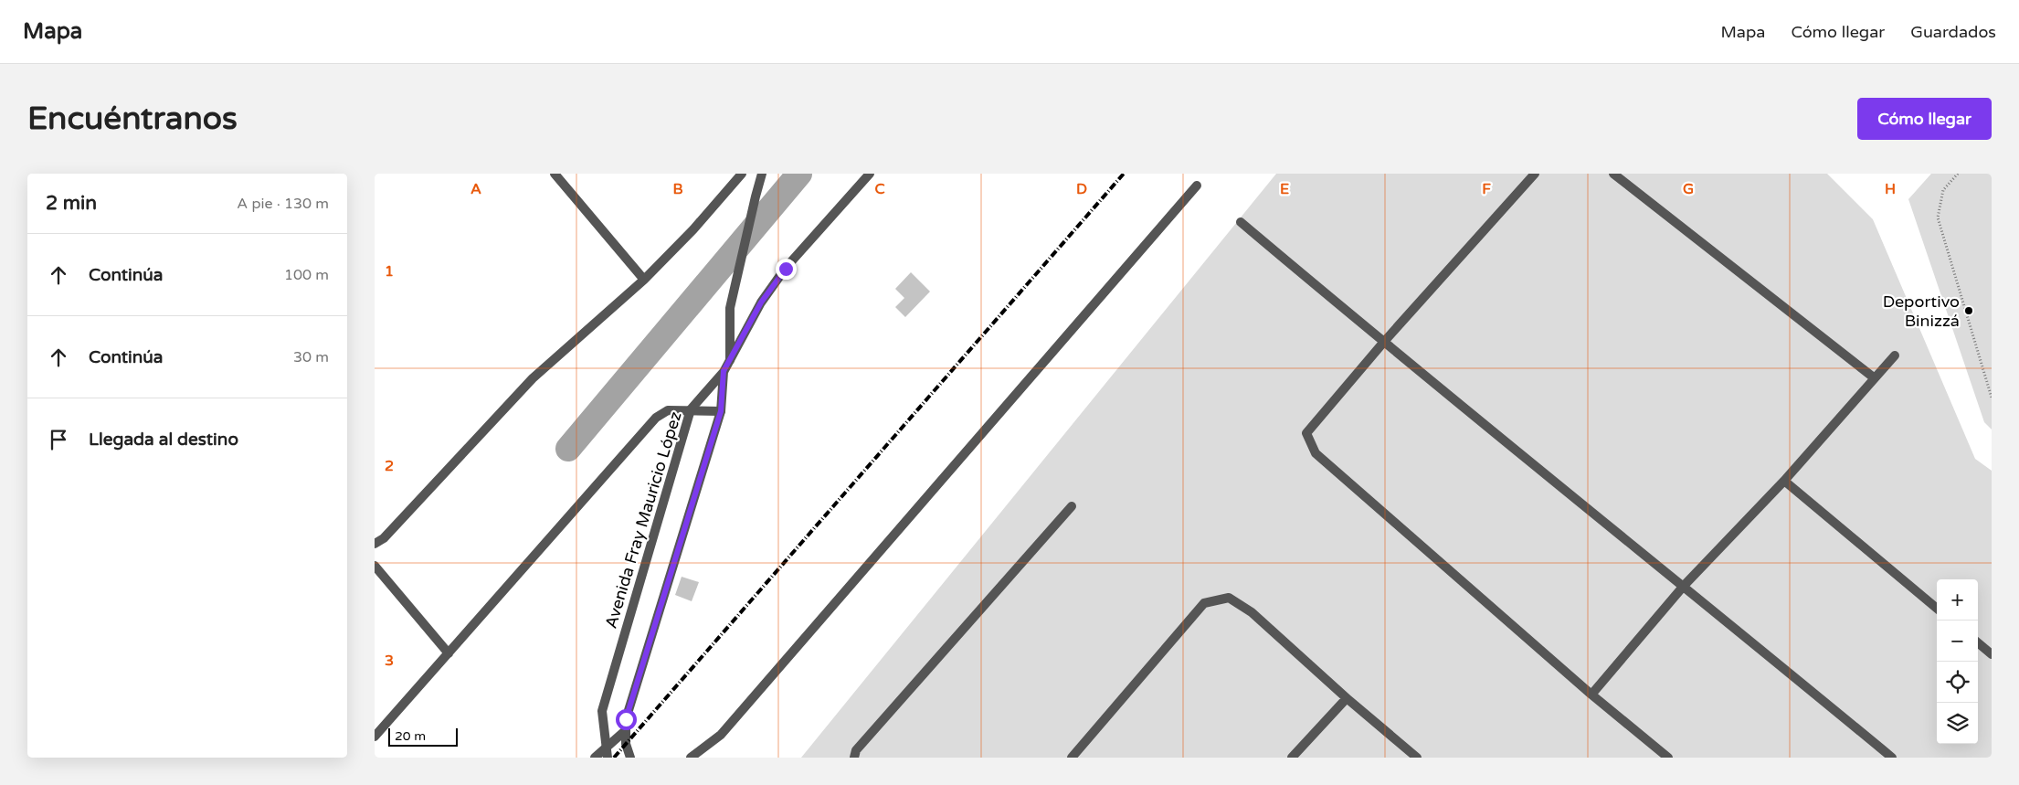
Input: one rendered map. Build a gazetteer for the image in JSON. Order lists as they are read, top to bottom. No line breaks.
{"streets":{"street":["Avenida Fray Mauricio López"]},"places":["Deportivo Binizzá"],"scale_bar":"20 m","page":{"header":"Mapa","nav":["Mapa","Cómo llegar","Guardados"],"buttons":"Cómo llegar","title":"Encuéntranos","heading":["2 min","A pie · 130 m"],"list":[["Continúa","100 m"],["Continúa","30 m"],"Llegada al destino"],"map_buttons":["+","−"],"scale":"20 m"},"grid":{"columns":["A","B","C","D","E","F","G","H"],"rows":["1","2","3"]}}
